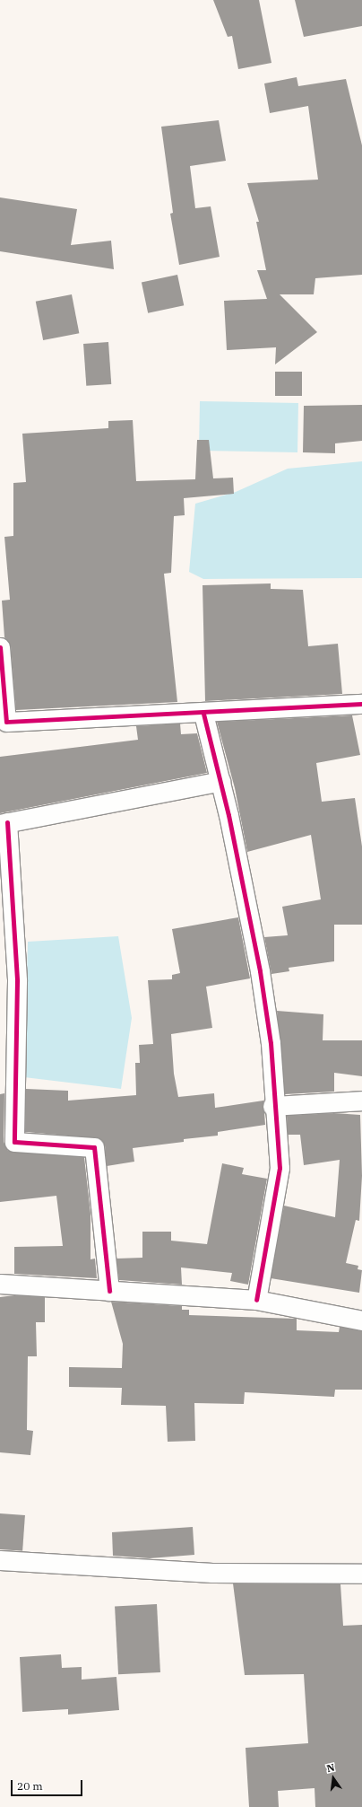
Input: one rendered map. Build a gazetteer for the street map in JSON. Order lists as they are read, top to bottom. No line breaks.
{"scale_bar":"20 m","north":"top"}
